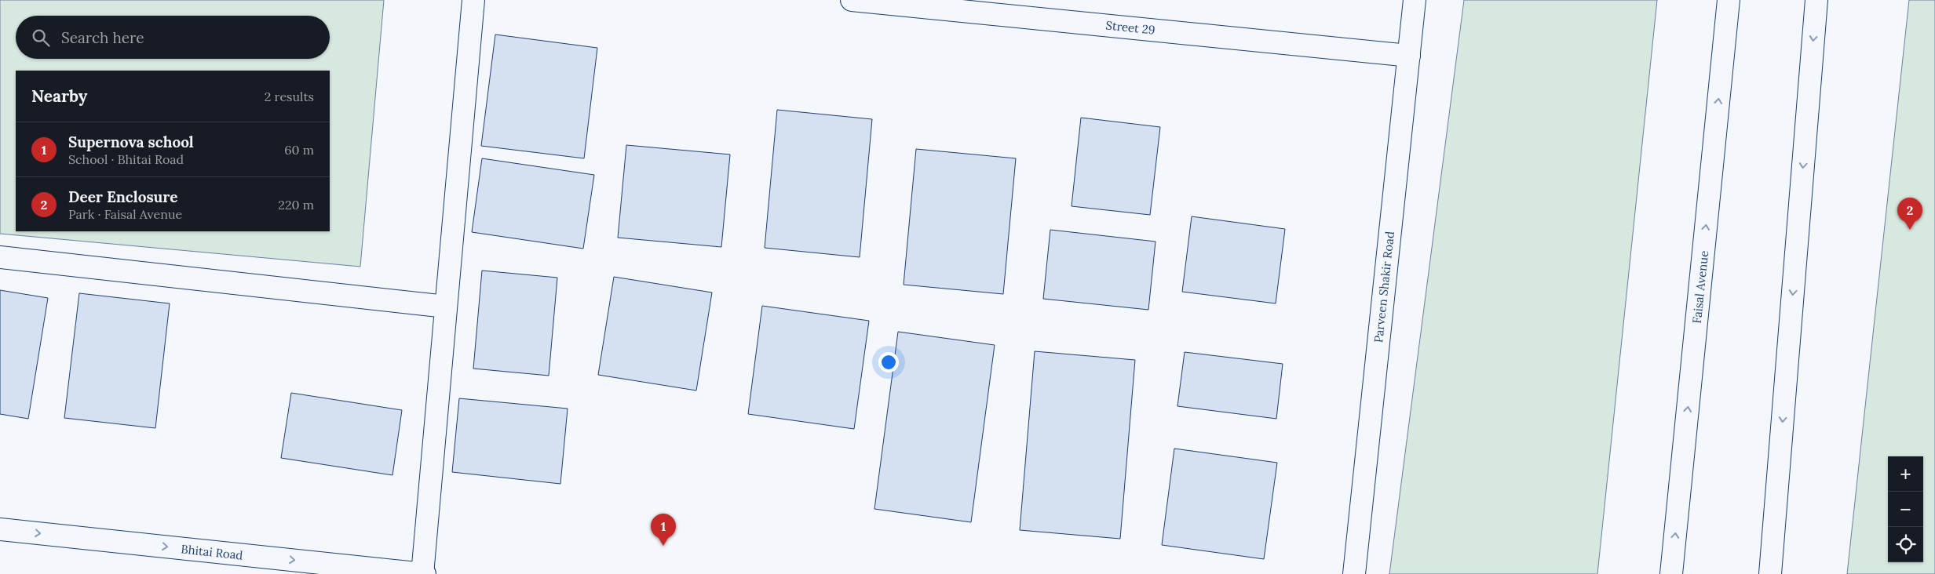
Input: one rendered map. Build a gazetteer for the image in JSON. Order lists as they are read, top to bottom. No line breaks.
{"streets":{"street":["Street 29","Parveen Shakir Road","Faisal Avenue","Bhitai Road"]},"crossings":[["Street 29","Parveen Shakir Road"]],"one_way":["Bhitai Road"],"page":{"search":"Search here","heading":["Nearby","2 results"],"list":[{"mark":"1","name":"Supernova school","note":"School · Bhitai Road","value":"60 m"},{"mark":"2","name":"Deer Enclosure","note":"Park · Faisal Avenue","value":"220 m"}],"pins":["2","1"],"map_buttons":["+","−"]}}
